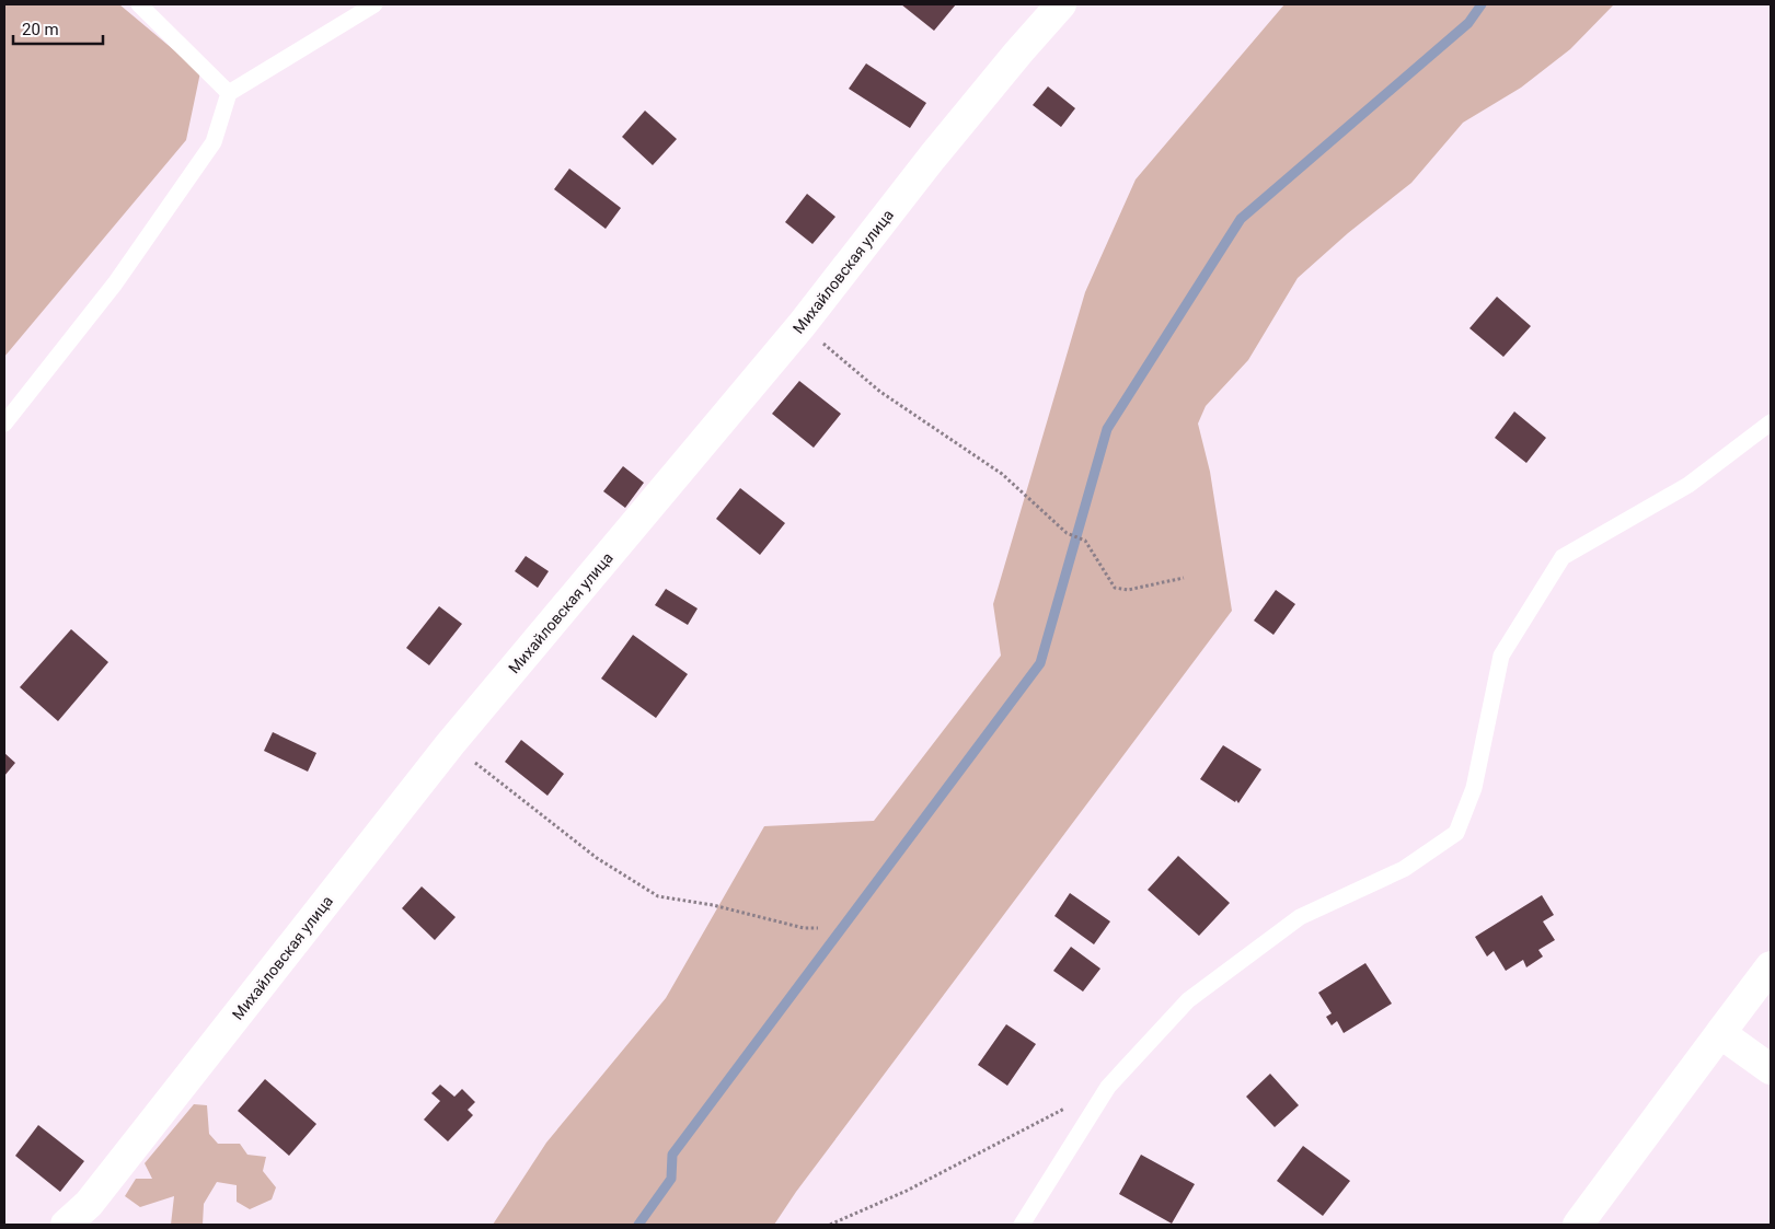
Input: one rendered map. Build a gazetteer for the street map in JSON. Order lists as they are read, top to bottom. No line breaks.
{"streets":{"street":["Михайловская улица"]},"scale_bar":"20 m"}
